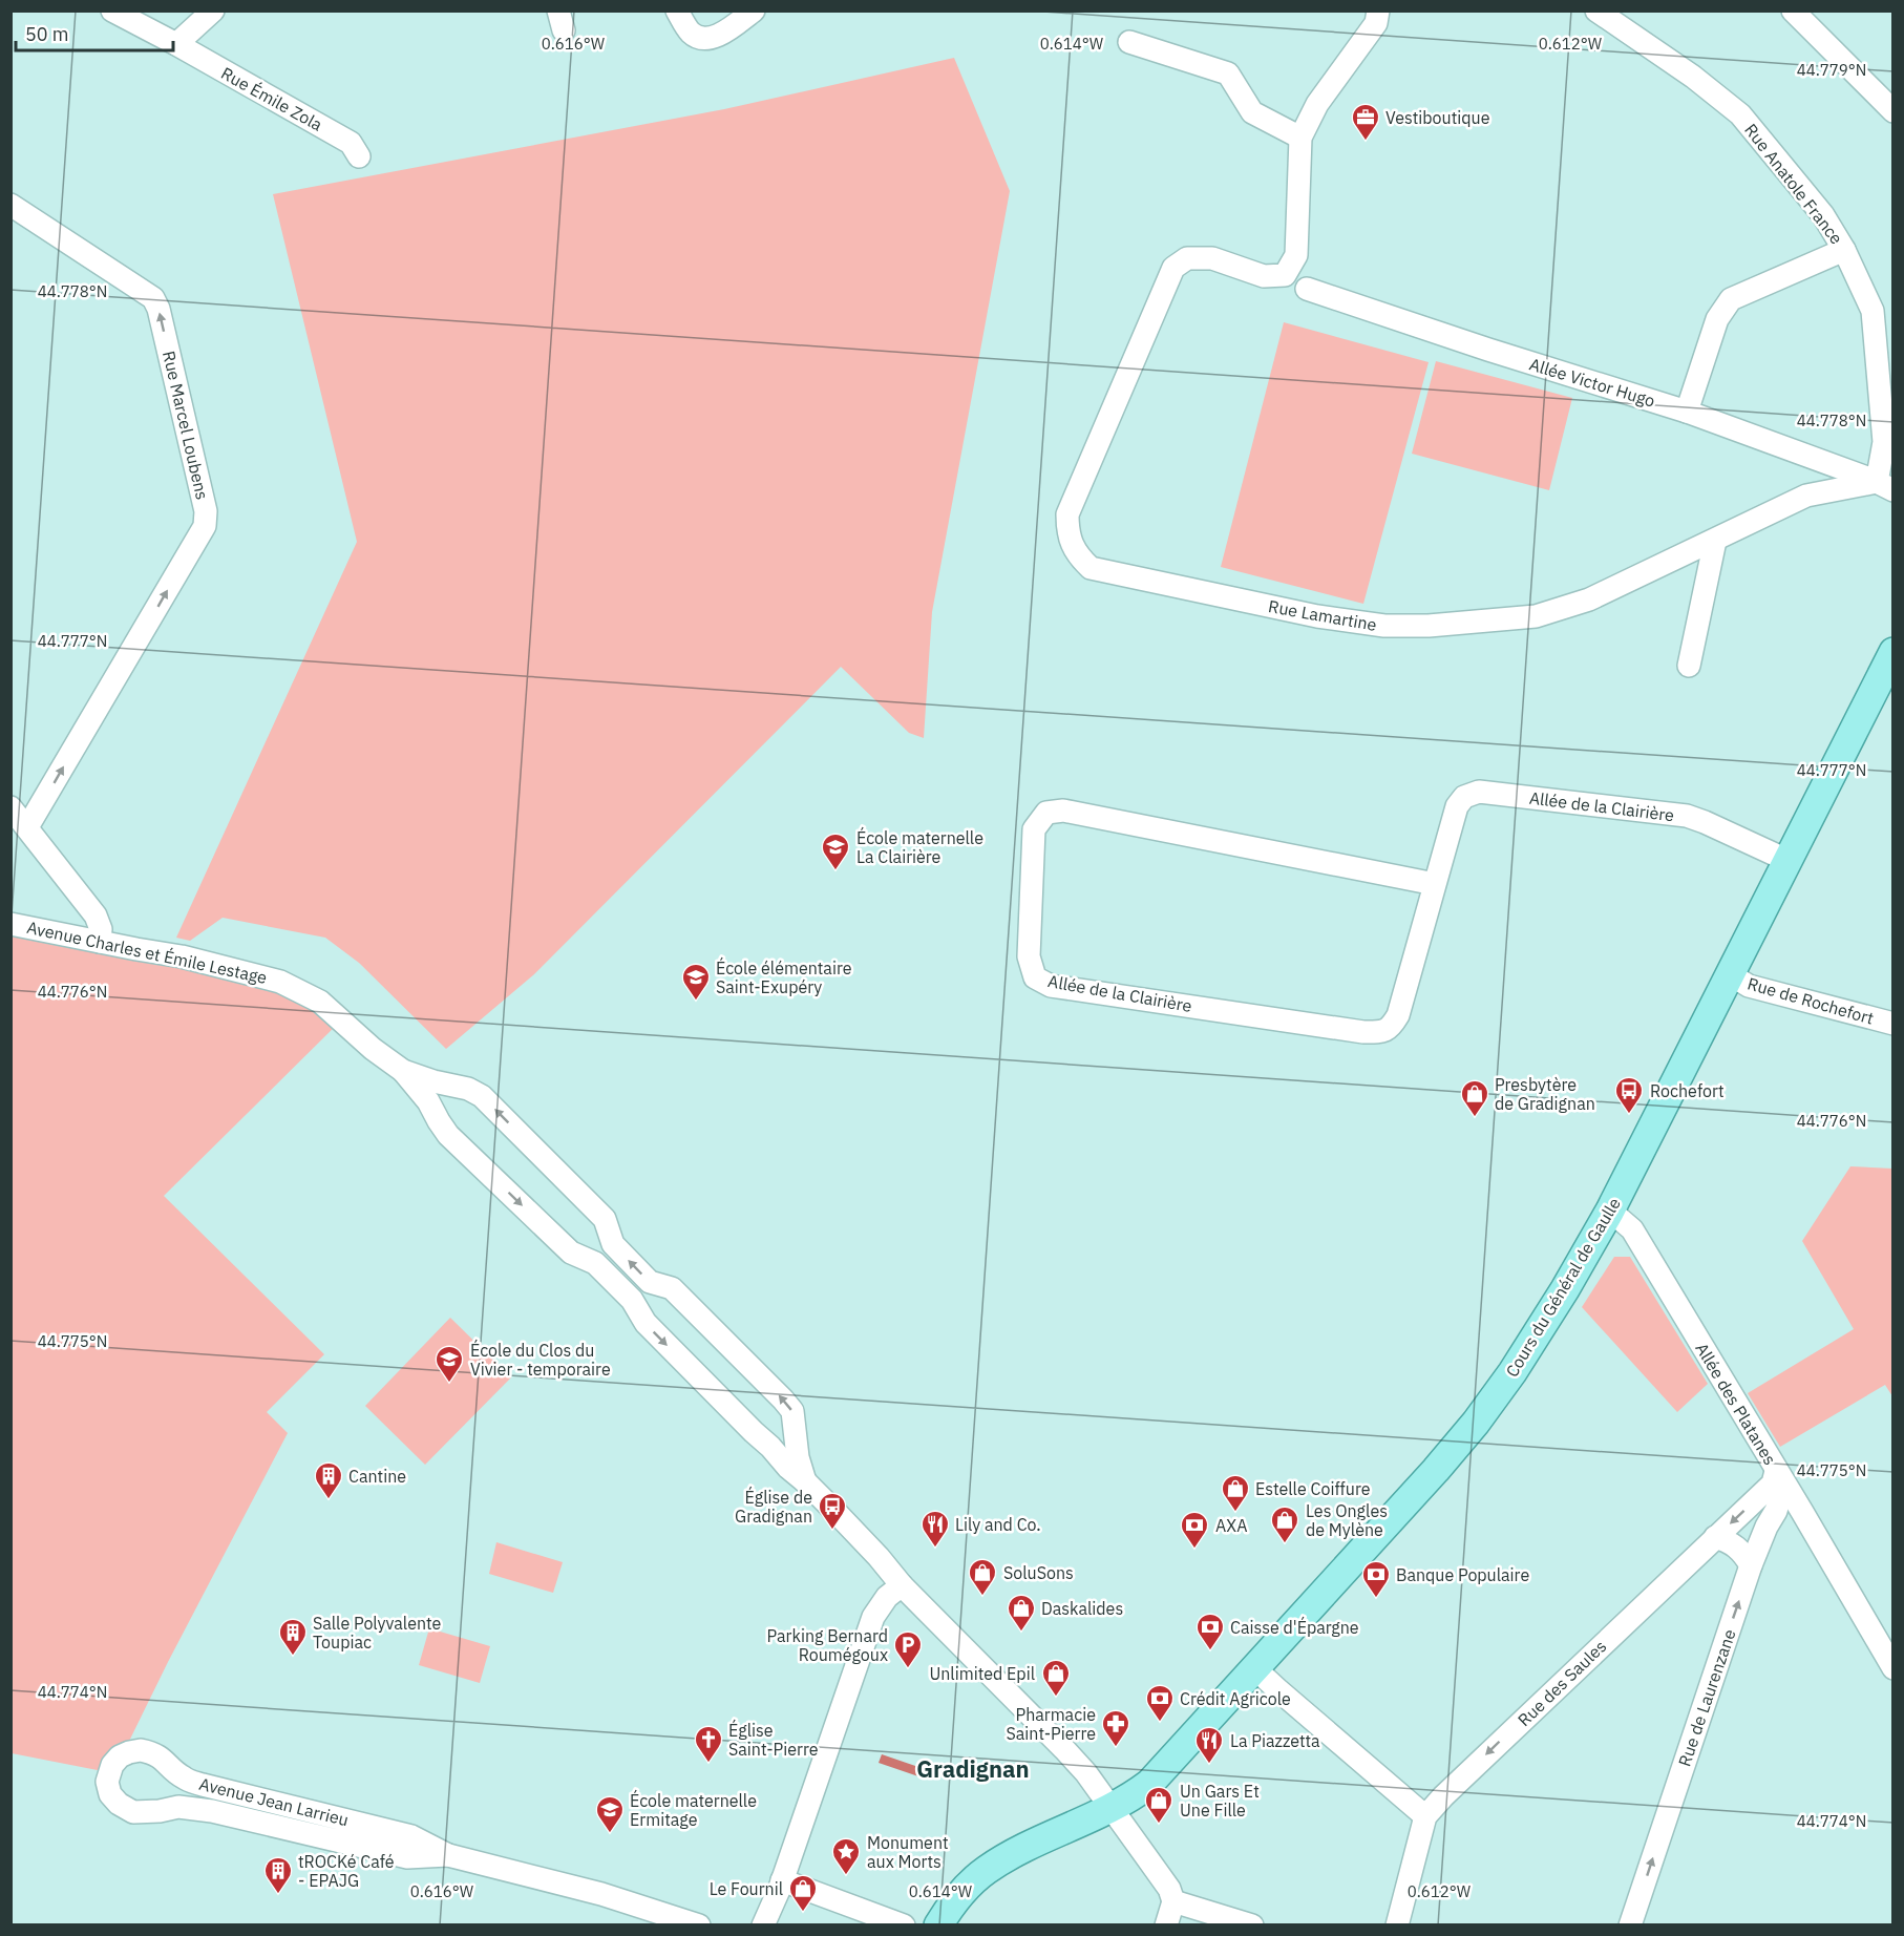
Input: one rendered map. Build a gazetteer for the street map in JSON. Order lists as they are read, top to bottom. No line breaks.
{"streets":{"main road":["Cours du Général de Gaulle"],"street":["Rue Émile Zola","Rue Anatole France","Allée Victor Hugo","Rue Marcel Loubens","Rue Lamartine","Allée de la Clairière","Avenue Charles et Émile Lestage","Rue de Rochefort","Allée des Platanes","Rue des Saules","Rue de Laurenzane","Avenue Jean Larrieu"]},"crossings":[["Rue Anatole France","Allée Victor Hugo"],["Rue Anatole France","Rue Lamartine"],["Allée Victor Hugo","Rue Lamartine"],["Allée de la Clairière","Cours du Général de Gaulle"],["Avenue Charles et Émile Lestage","Cours du Général de Gaulle"],["Rue de Rochefort","Cours du Général de Gaulle"],["Cours du Général de Gaulle","Allée des Platanes"],["Allée des Platanes","Rue des Saules"],["Allée des Platanes","Rue de Laurenzane"],["Rue des Saules","Rue de Laurenzane"]],"one_way":["Rue Marcel Loubens","Rue des Saules","Rue de Laurenzane"],"districts":["Gradignan"],"places":{"office":["Vestiboutique"],"school or university":["École maternelle La Clairière","École élémentaire Saint-Exupéry","École du Clos du Vivier - temporaire","École maternelle Ermitage"],"bus stop":["Rochefort","Église de Gradignan"],"shop":["Presbytère de Gradignan","Estelle Coiffure","Les Ongles de Mylène","SoluSons","Daskalides","Unlimited Epil","Un Gars Et Une Fille","Le Fournil"],"building":["Cantine","Salle Polyvalente Toupiac","tROCKé Café - EPAJG"],"restaurant":["Lily and Co.","La Piazzetta"],"bank":["AXA","Banque Populaire","Caisse d'Épargne","Crédit Agricole"],"parking":["Parking Bernard Roumégoux"],"pharmacy":["Pharmacie Saint-Pierre"],"church":["Église Saint-Pierre"],"place":["Monument aux Morts"]},"scale_bar":"50 m","coordinates":["0.616°W","0.614°W","0.612°W","44.779°N","44.778°N","44.777°N","44.776°N","44.775°N","44.774°N"]}
